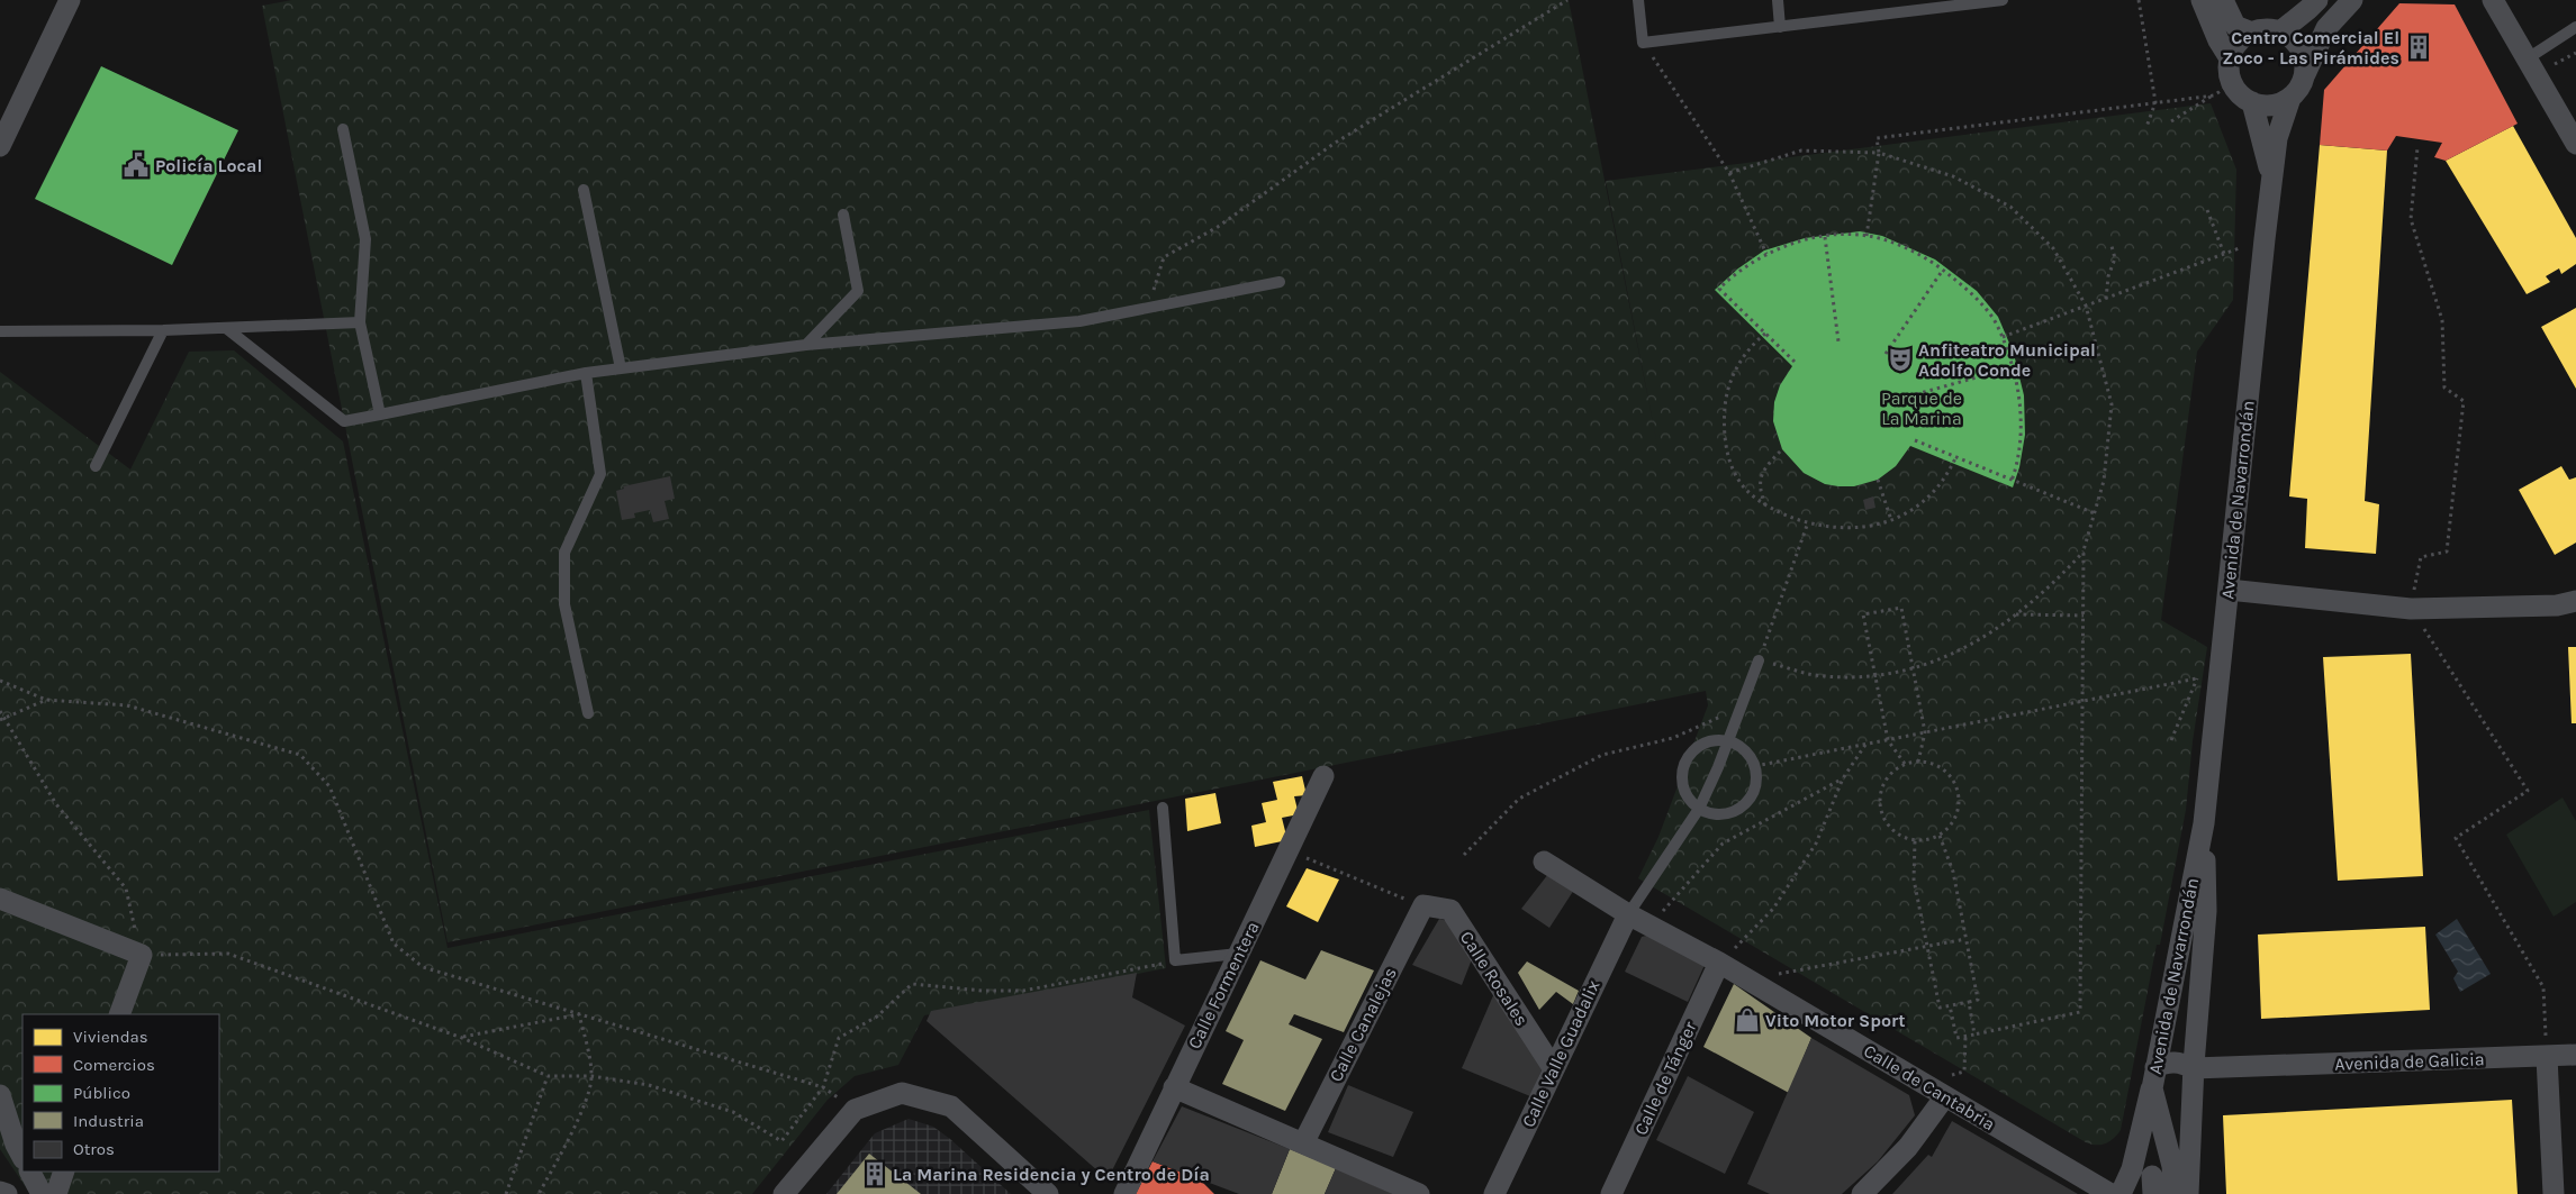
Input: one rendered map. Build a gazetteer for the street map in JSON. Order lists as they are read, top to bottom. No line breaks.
{"streets":{"street":["Avenida de Navarrondán","Calle Rosales","Calle Formentera","Calle Canalejas","Calle Valle Guadalix","Avenida de Galicia","Calle de Tánger","Calle de Cantabria"]},"crossings":[["Avenida de Navarrondán","Avenida de Galicia"],["Calle Rosales","Calle Canalejas"],["Calle Rosales","Calle Valle Guadalix"],["Calle Valle Guadalix","Calle de Cantabria"],["Calle de Tánger","Calle de Cantabria"]],"parks":["Parque de La Marina"],"places":{"building":["Centro Comercial El Zoco - Las Pirámides","La Marina Residencia y Centro de Día"],"public building":["Policía Local"],"theatre":["Anfiteatro Municipal Adolfo Conde"],"shop":["Vito Motor Sport"]},"legend":["Viviendas","Comercios","Público","Industria","Otros"]}
